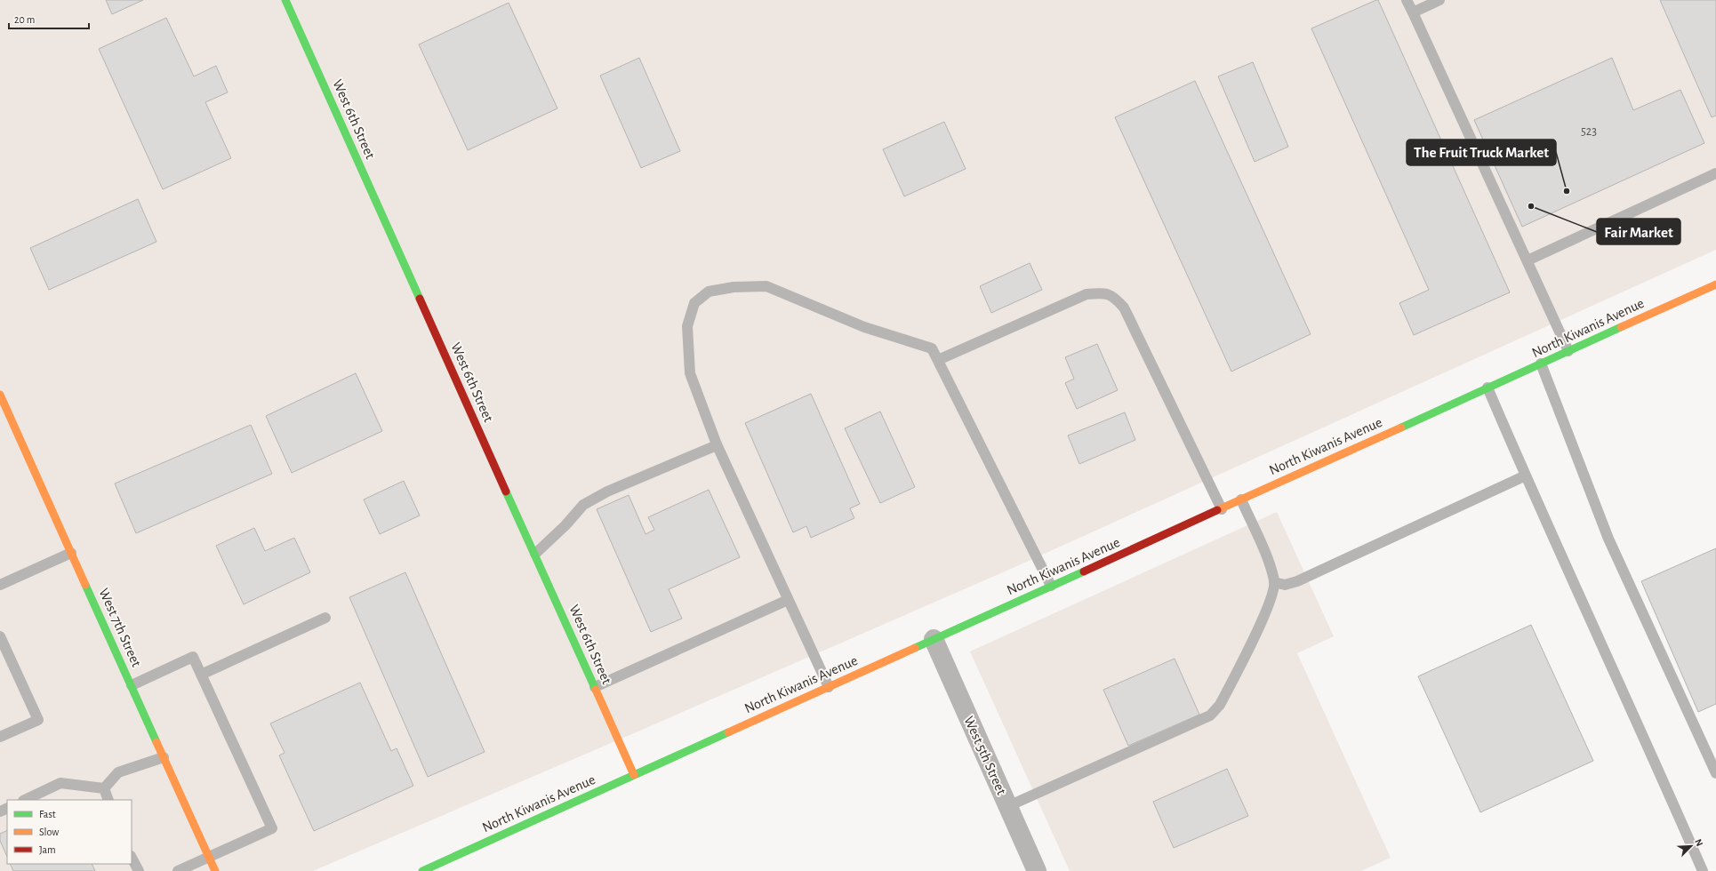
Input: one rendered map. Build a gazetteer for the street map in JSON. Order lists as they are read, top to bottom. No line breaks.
{"streets":{"main road":["West 6th Street","North Kiwanis Avenue","West 7th Street"],"street":["West 5th Street"]},"crossings":[["West 6th Street","North Kiwanis Avenue"],["North Kiwanis Avenue","West 5th Street"]],"places":["The Fruit Truck Market","Fair Market"],"house_numbers":["523"],"legend":["Fast","Slow","Jam"],"scale_bar":"20 m","north":"top right"}
